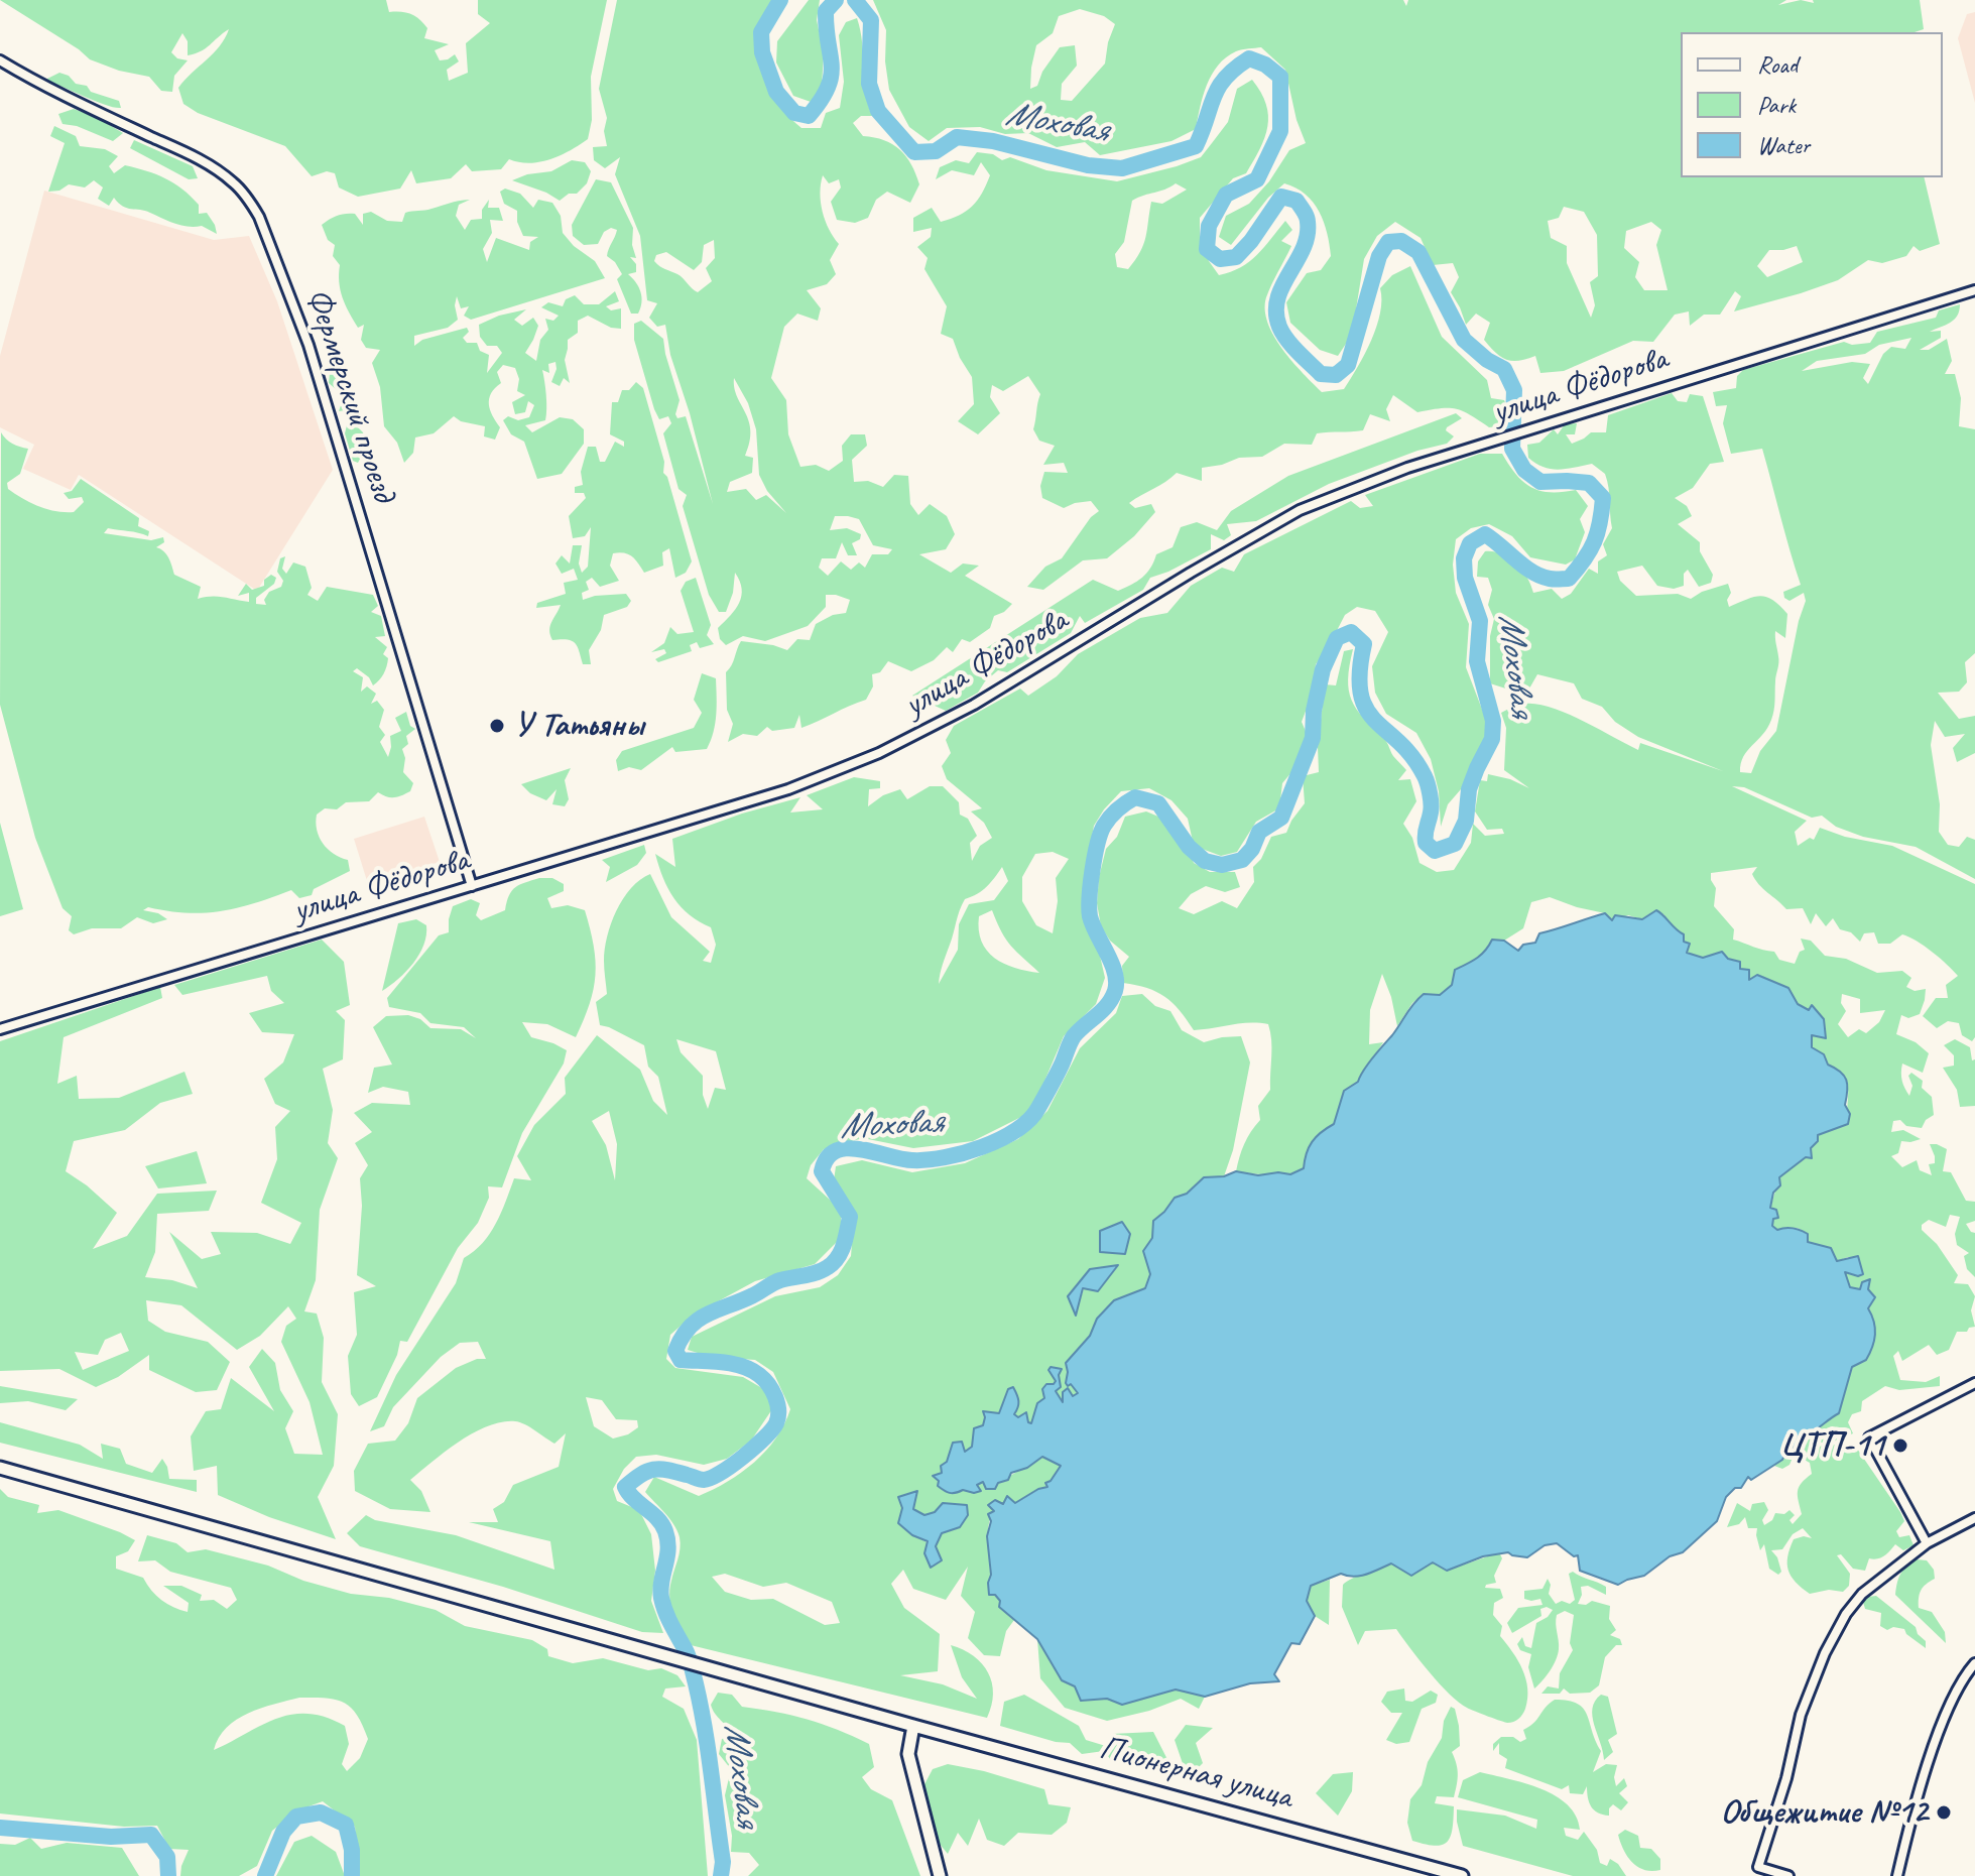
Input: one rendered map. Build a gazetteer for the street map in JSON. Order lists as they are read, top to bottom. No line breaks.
{"streets":{"main road":["Пионерная улица"],"street":["улица Фёдорова","Фермерский проезд"]},"crossings":[["улица Фёдорова","Фермерский проезд"]],"water":["Моховая"],"places":["У Татьяны","ЦТП-11","Общежитие №12"],"legend":["Road","Park","Water"]}
